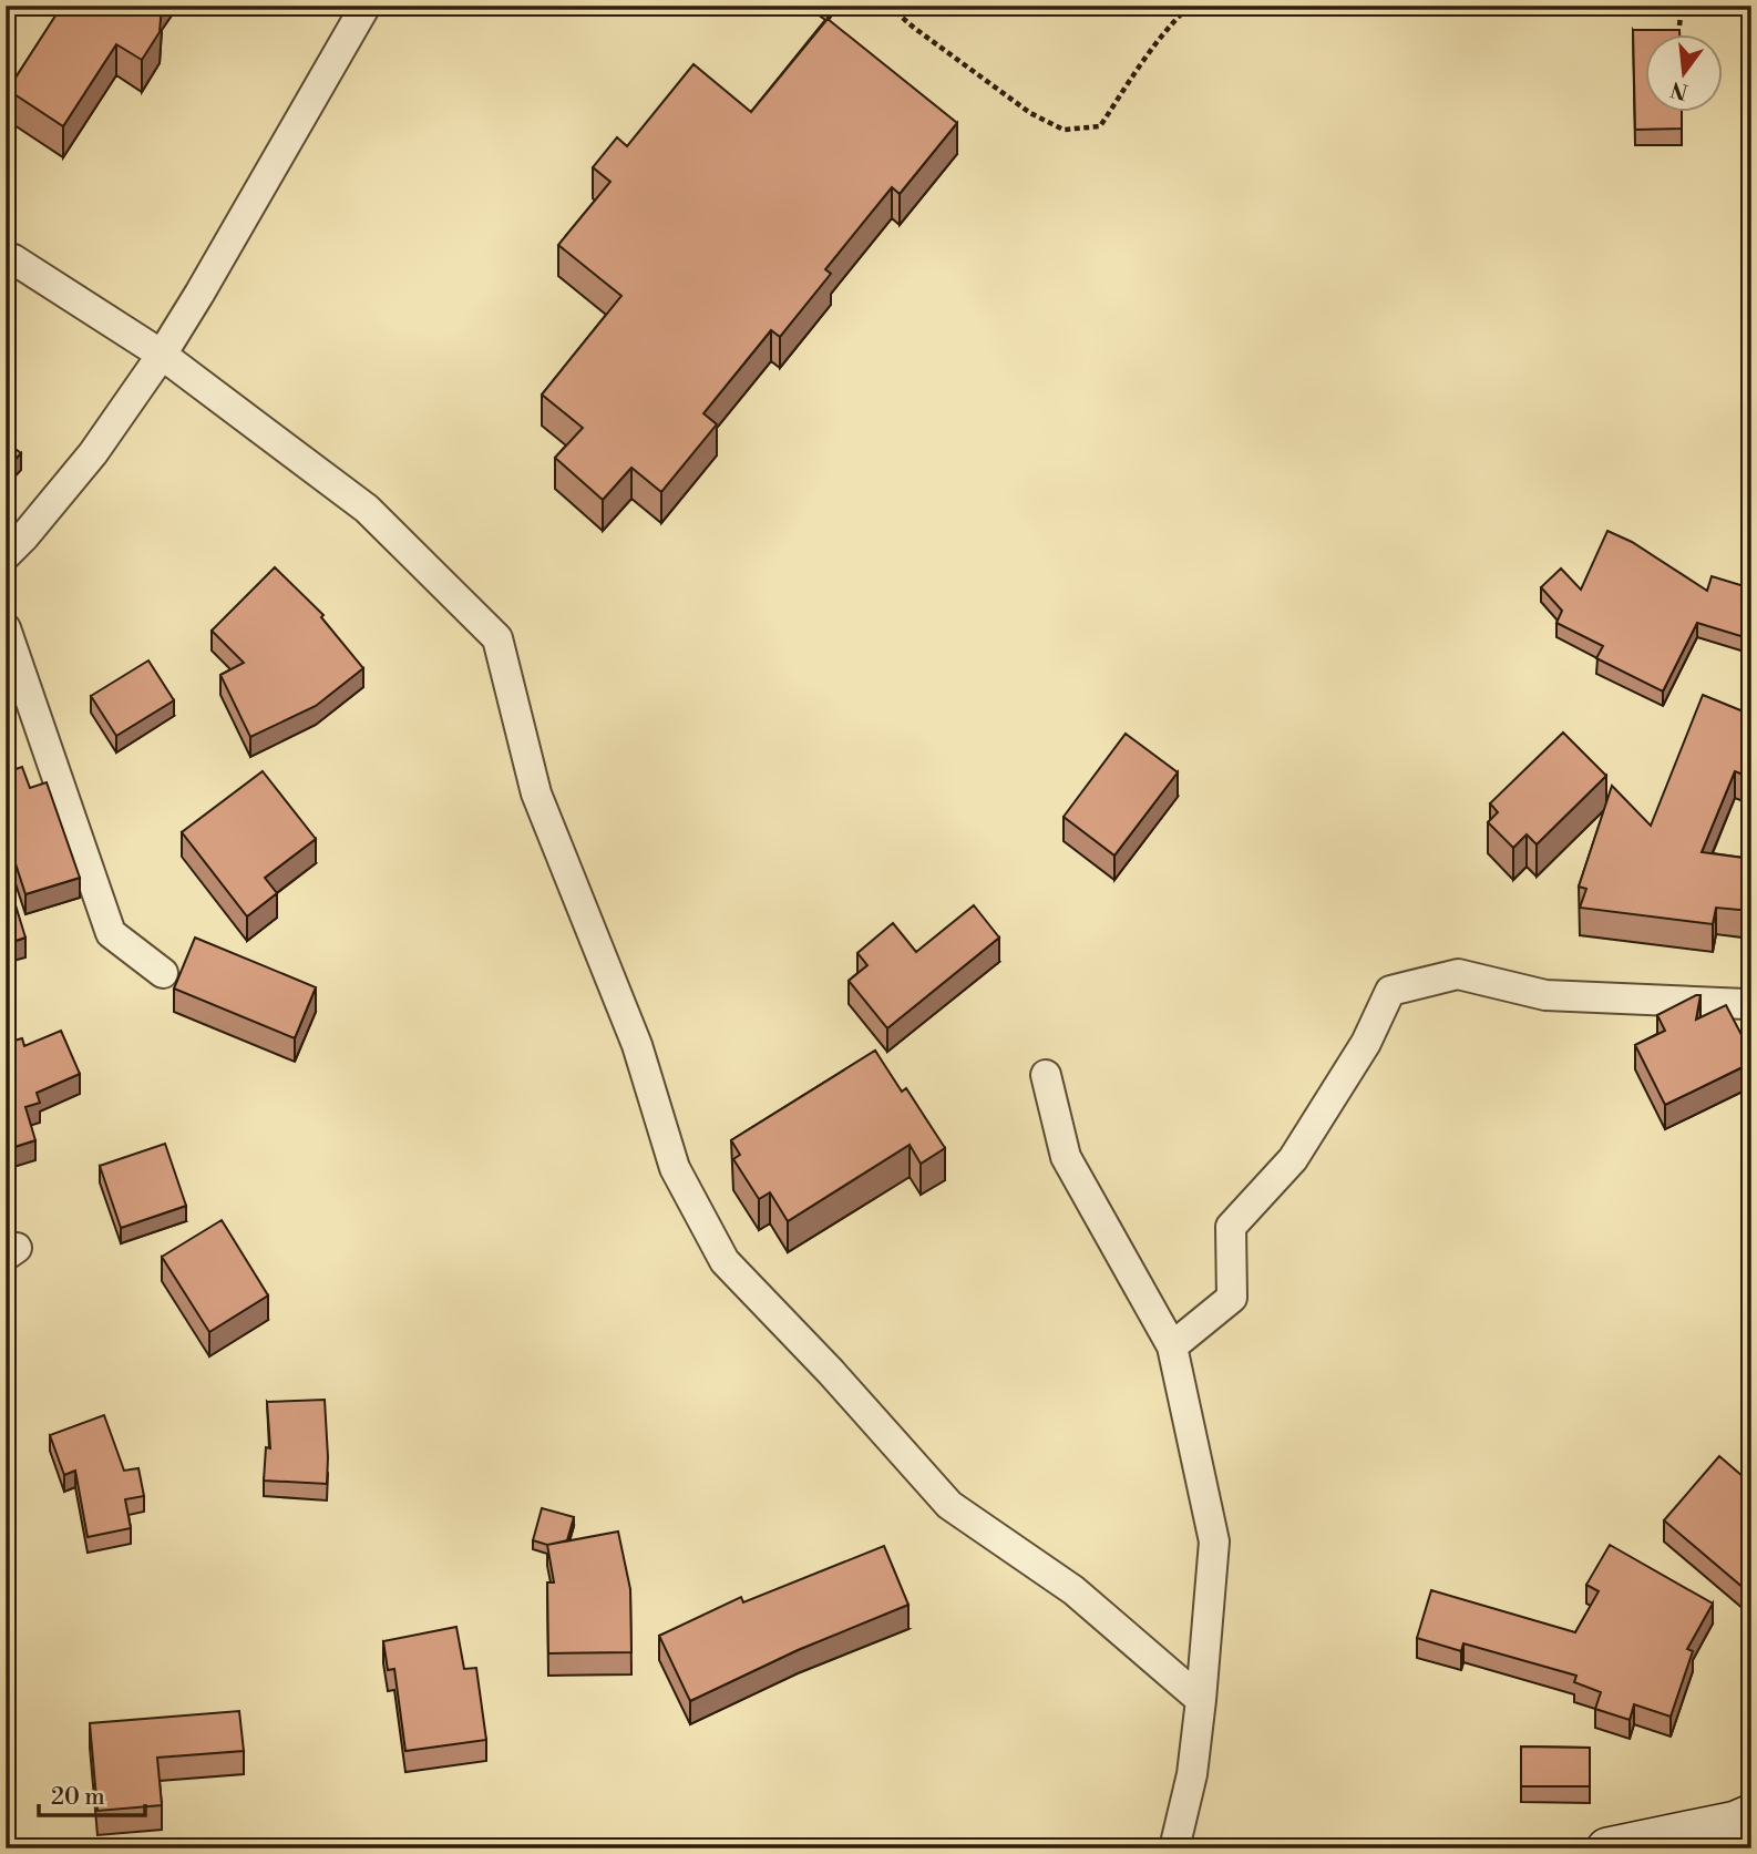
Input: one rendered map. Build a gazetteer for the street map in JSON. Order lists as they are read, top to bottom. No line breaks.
{"scale_bar":"20 m","north":"bottom"}
